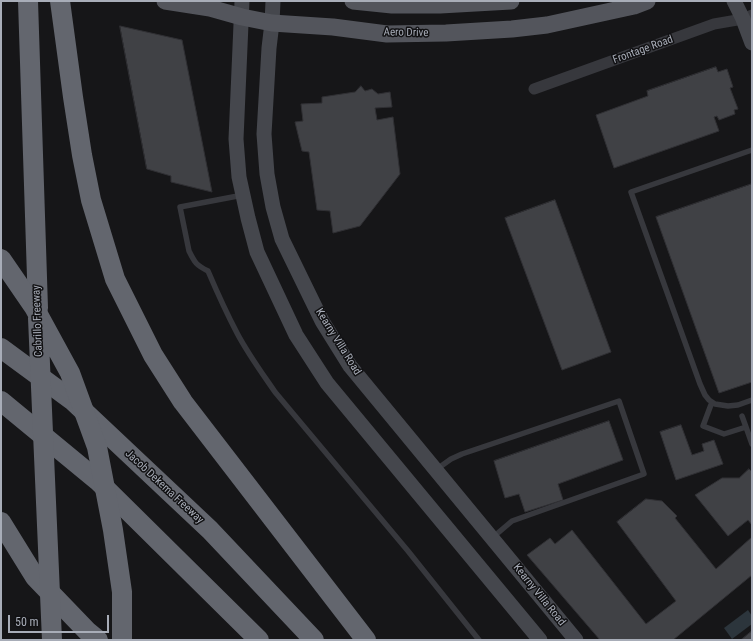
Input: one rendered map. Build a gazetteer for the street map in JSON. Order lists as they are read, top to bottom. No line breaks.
{"streets":{"highway":["Cabrillo Freeway","Jacob Dekema Freeway"],"main road":["Aero Drive","Kearny Villa Road"],"street":["Frontage Road"]},"crossings":[["Aero Drive","Kearny Villa Road"]],"scale_bar":"50 m"}
